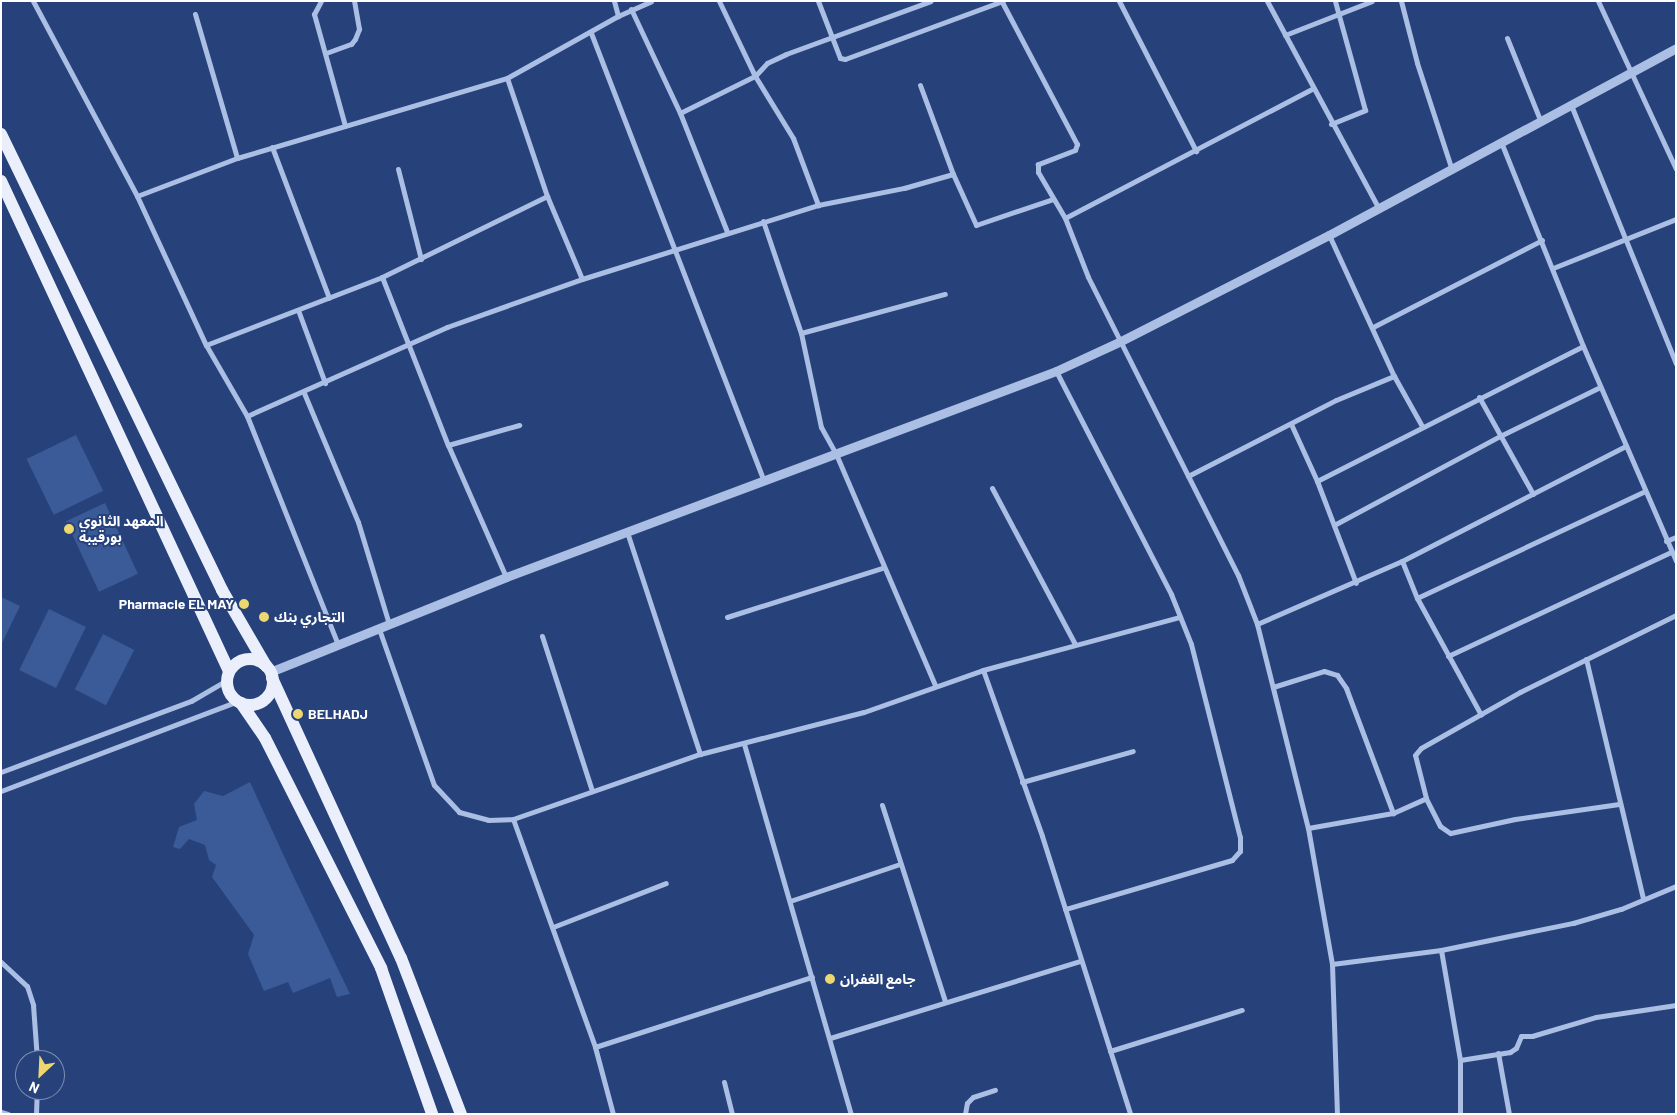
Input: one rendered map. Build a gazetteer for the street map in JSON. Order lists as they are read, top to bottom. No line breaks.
{"places":["المعهد الثانوي بورقيبة","Pharmacie EL MAY","التجاري بنك","BELHADJ","جامع الغفران"],"north":"bottom left"}
